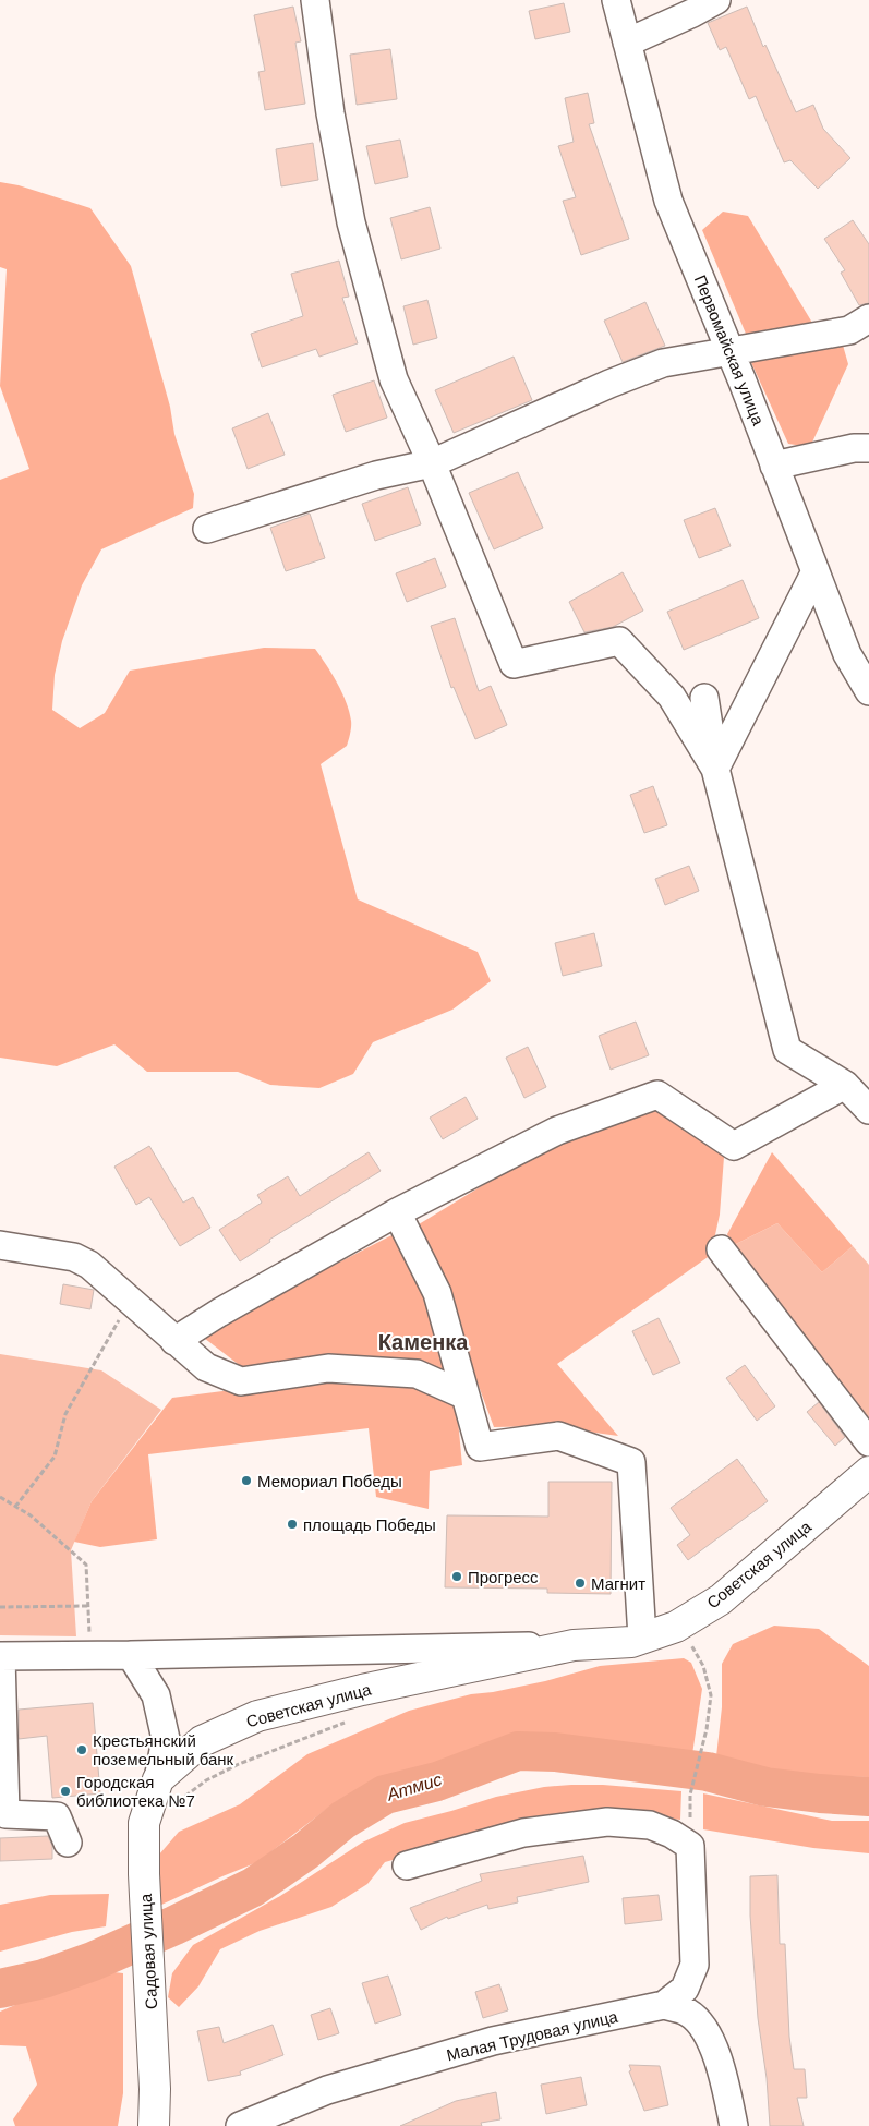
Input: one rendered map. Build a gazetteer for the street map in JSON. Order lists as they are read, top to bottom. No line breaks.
{"streets":{"main road":["Советская улица","Садовая улица"],"street":["Первомайская улица","Малая Трудовая улица"]},"crossings":[["Советская улица","Садовая улица"]],"districts":["Каменка"],"water":["Атмис"],"places":["Мемориал Победы","площадь Победы","Прогресс","Магнит","Крестьянский поземельный банк","Городская библиотека №7"]}
